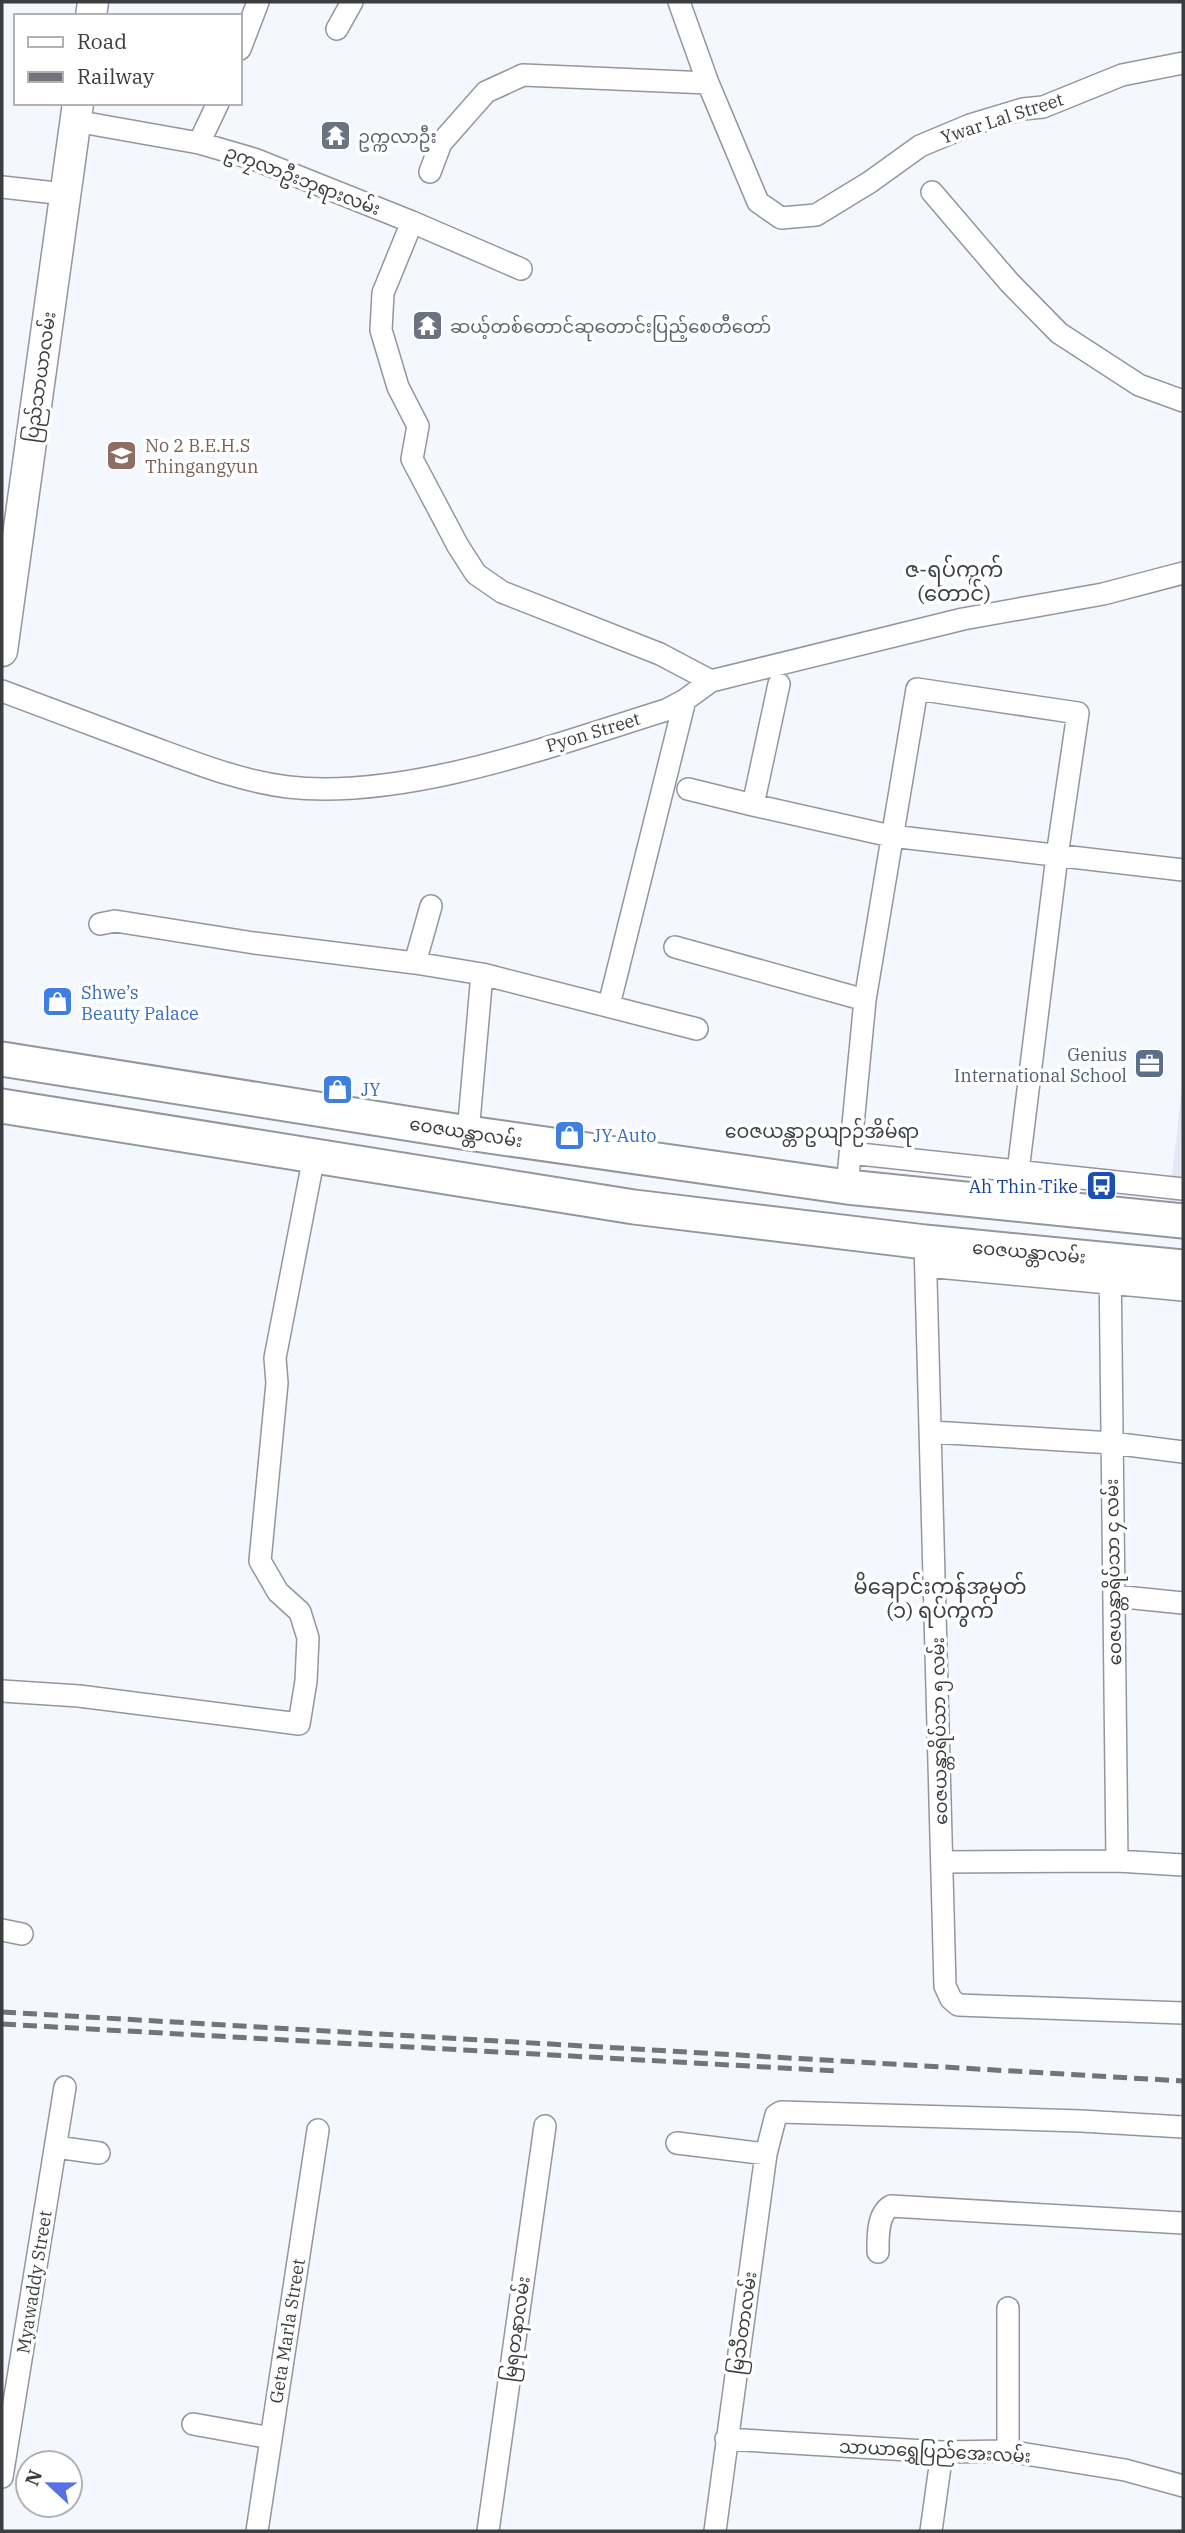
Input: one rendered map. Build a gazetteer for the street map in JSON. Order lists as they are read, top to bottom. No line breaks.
{"streets":{"main road":["ဝေဇယန္တာလမ်း"],"street":["Ywar Lal Street","ဥကၠလာဦးဘုရားလမ်း","ပြည်သာယာလမ်း","Pyon Street","ဝေဇယန္တာရိပ်သာ ၄ လမ်း","ဝေဇယန္တာရိပ်သာ ၅ လမ်း","Myawaddy Street","မြသီတာလမ်း","မြရတနာလမ်း","Geta Marla Street","သာယာရွှေပြည်အေးလမ်း"]},"crossings":[["ဥကၠလာဦးဘုရားလမ်း","ပြည်သာယာလမ်း"],["ဝေဇယန္တာလမ်း","ဝေဇယန္တာရိပ်သာ ၄ လမ်း"],["ဝေဇယန္တာလမ်း","ဝေဇယန္တာရိပ်သာ ၅ လမ်း"],["မြသီတာလမ်း","သာယာရွှေပြည်အေးလမ်း"]],"districts":["ဇ-ရပ်ကွက် (တောင်)","ဝေဇယန္တာဥယျာဉ်အိမ်ရာ","မိချောင်းကန်အမှတ် (၁) ရပ်ကွက်"],"places":{"temple":["ဥက္ကလာဦး","ဆယ့်တစ်တောင်ဆုတောင်းပြည့်စေတီတော်"],"school or university":["No 2 B.E.H.S Thingangyun"],"shop":["Shwe’s Beauty Palace","JY","JY Auto"],"office":["Genius International School"],"bus stop":["Ah Thin Tike"]},"legend":["Road","Railway"],"north":"left"}
